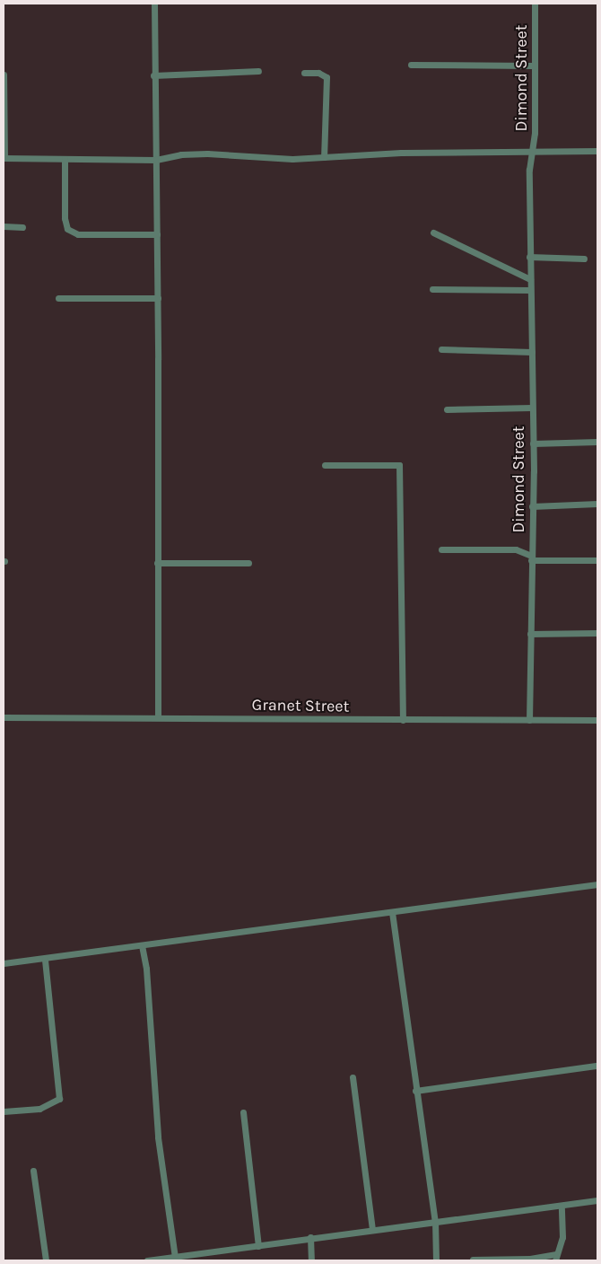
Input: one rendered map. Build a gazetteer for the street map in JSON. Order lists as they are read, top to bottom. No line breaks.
{"streets":{"street":["Dimond Street","Granet Street"]},"crossings":[["Dimond Street","Granet Street"]]}
